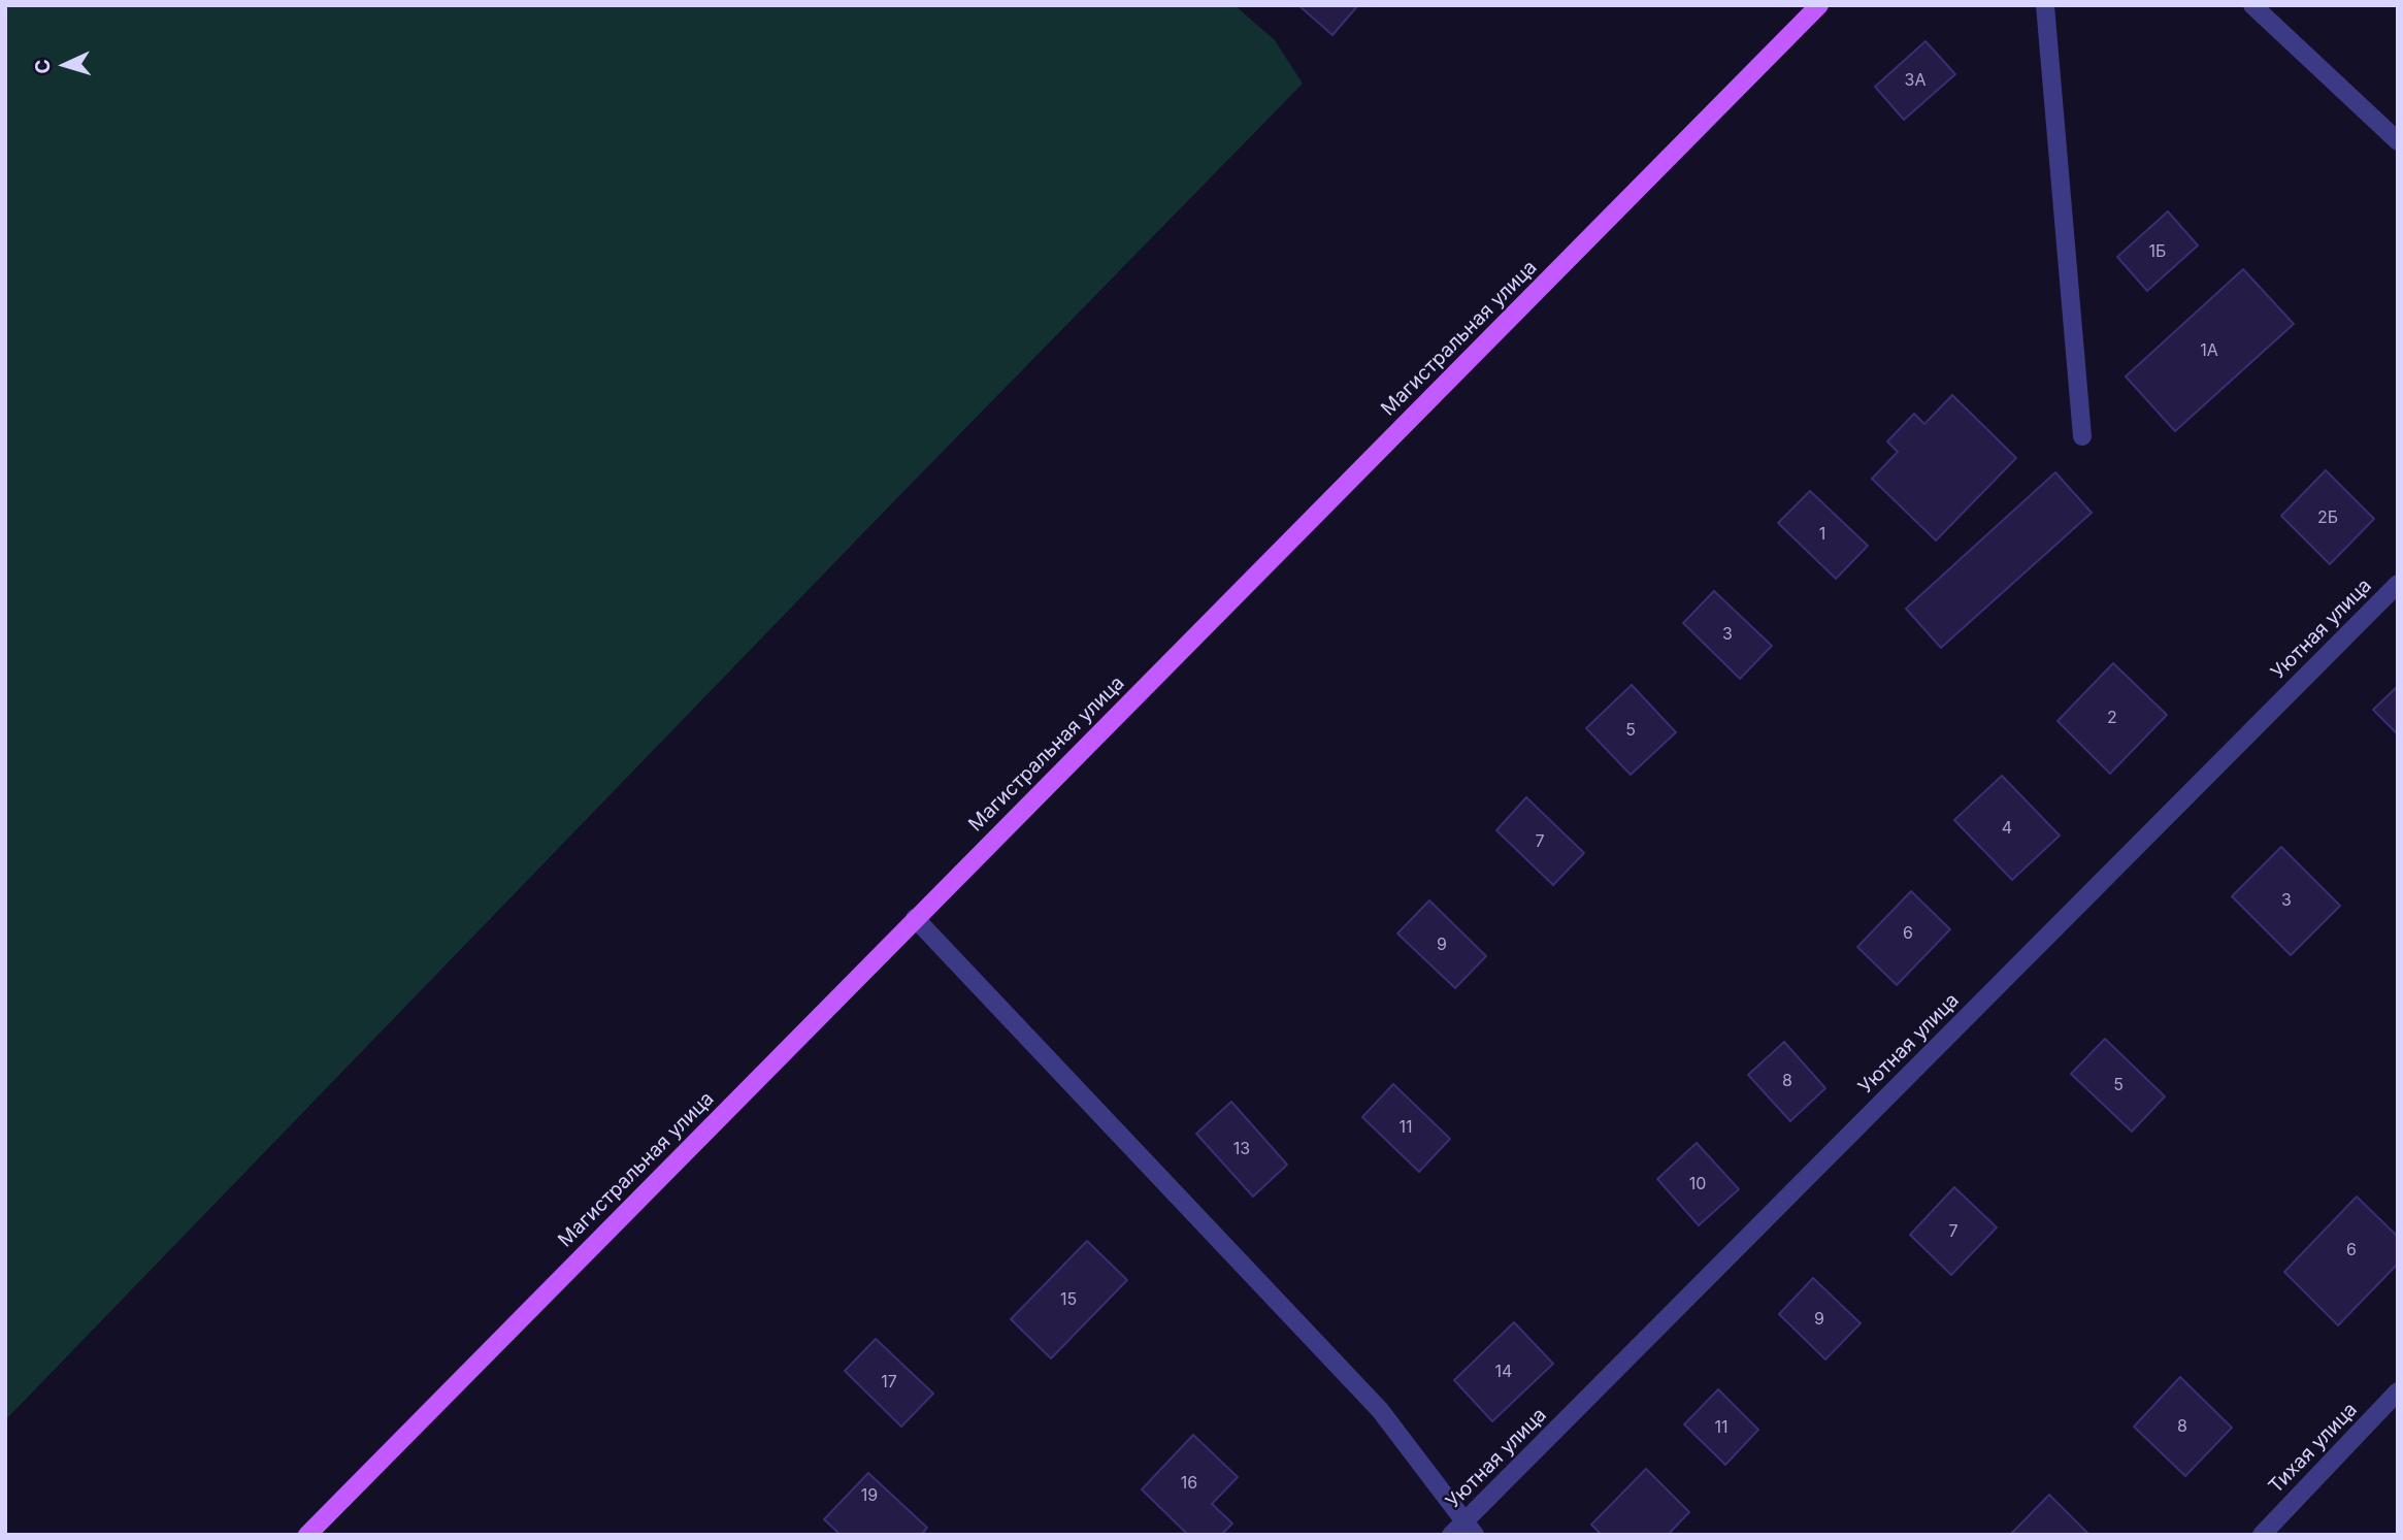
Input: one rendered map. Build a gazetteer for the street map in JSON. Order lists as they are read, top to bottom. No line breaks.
{"streets":{"main road":["Магистральная улица"],"street":["Уютная улица","Тихая улица"]},"house_numbers":["3А","1Б","1А","2Б","1","3","2","5","4","7","3","6","9","8","5","11","13","10","7","6","15","9","14","17","8","11","16","19"],"north":"left"}
